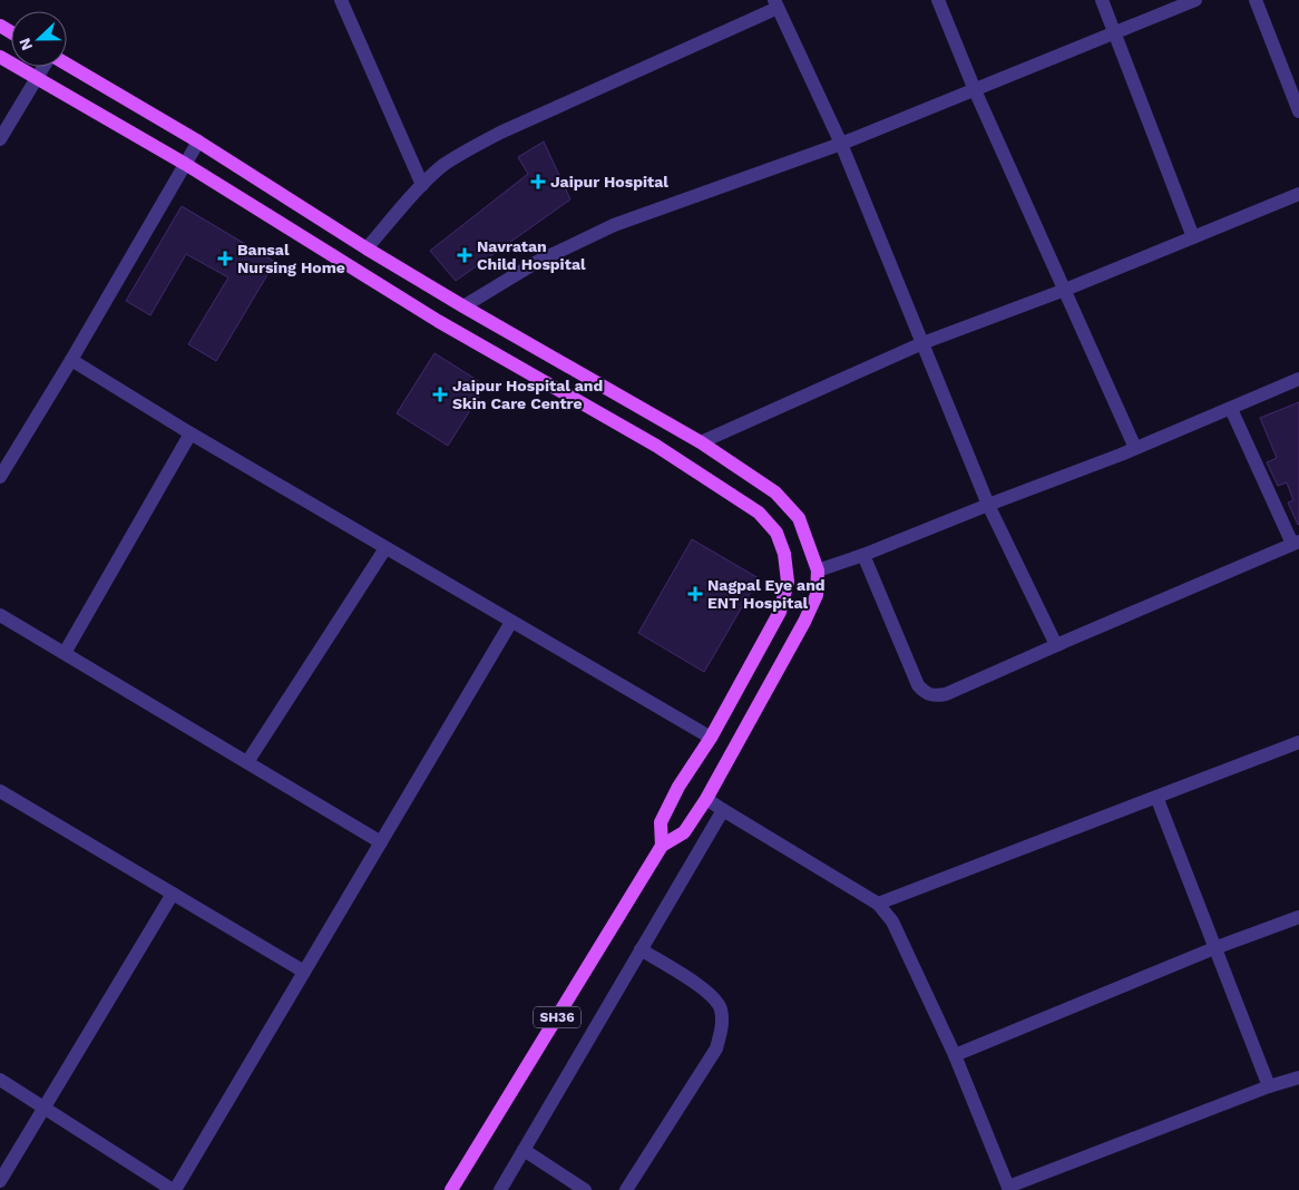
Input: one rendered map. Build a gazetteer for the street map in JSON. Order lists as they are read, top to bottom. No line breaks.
{"streets":{"main road":["SH36"]},"places":{"health":["Jaipur Hospital","Navratan Child Hospital","Bansal Nursing Home","Jaipur Hospital and Skin Care Centre","Nagpal Eye and ENT Hospital"]},"north":"left"}
